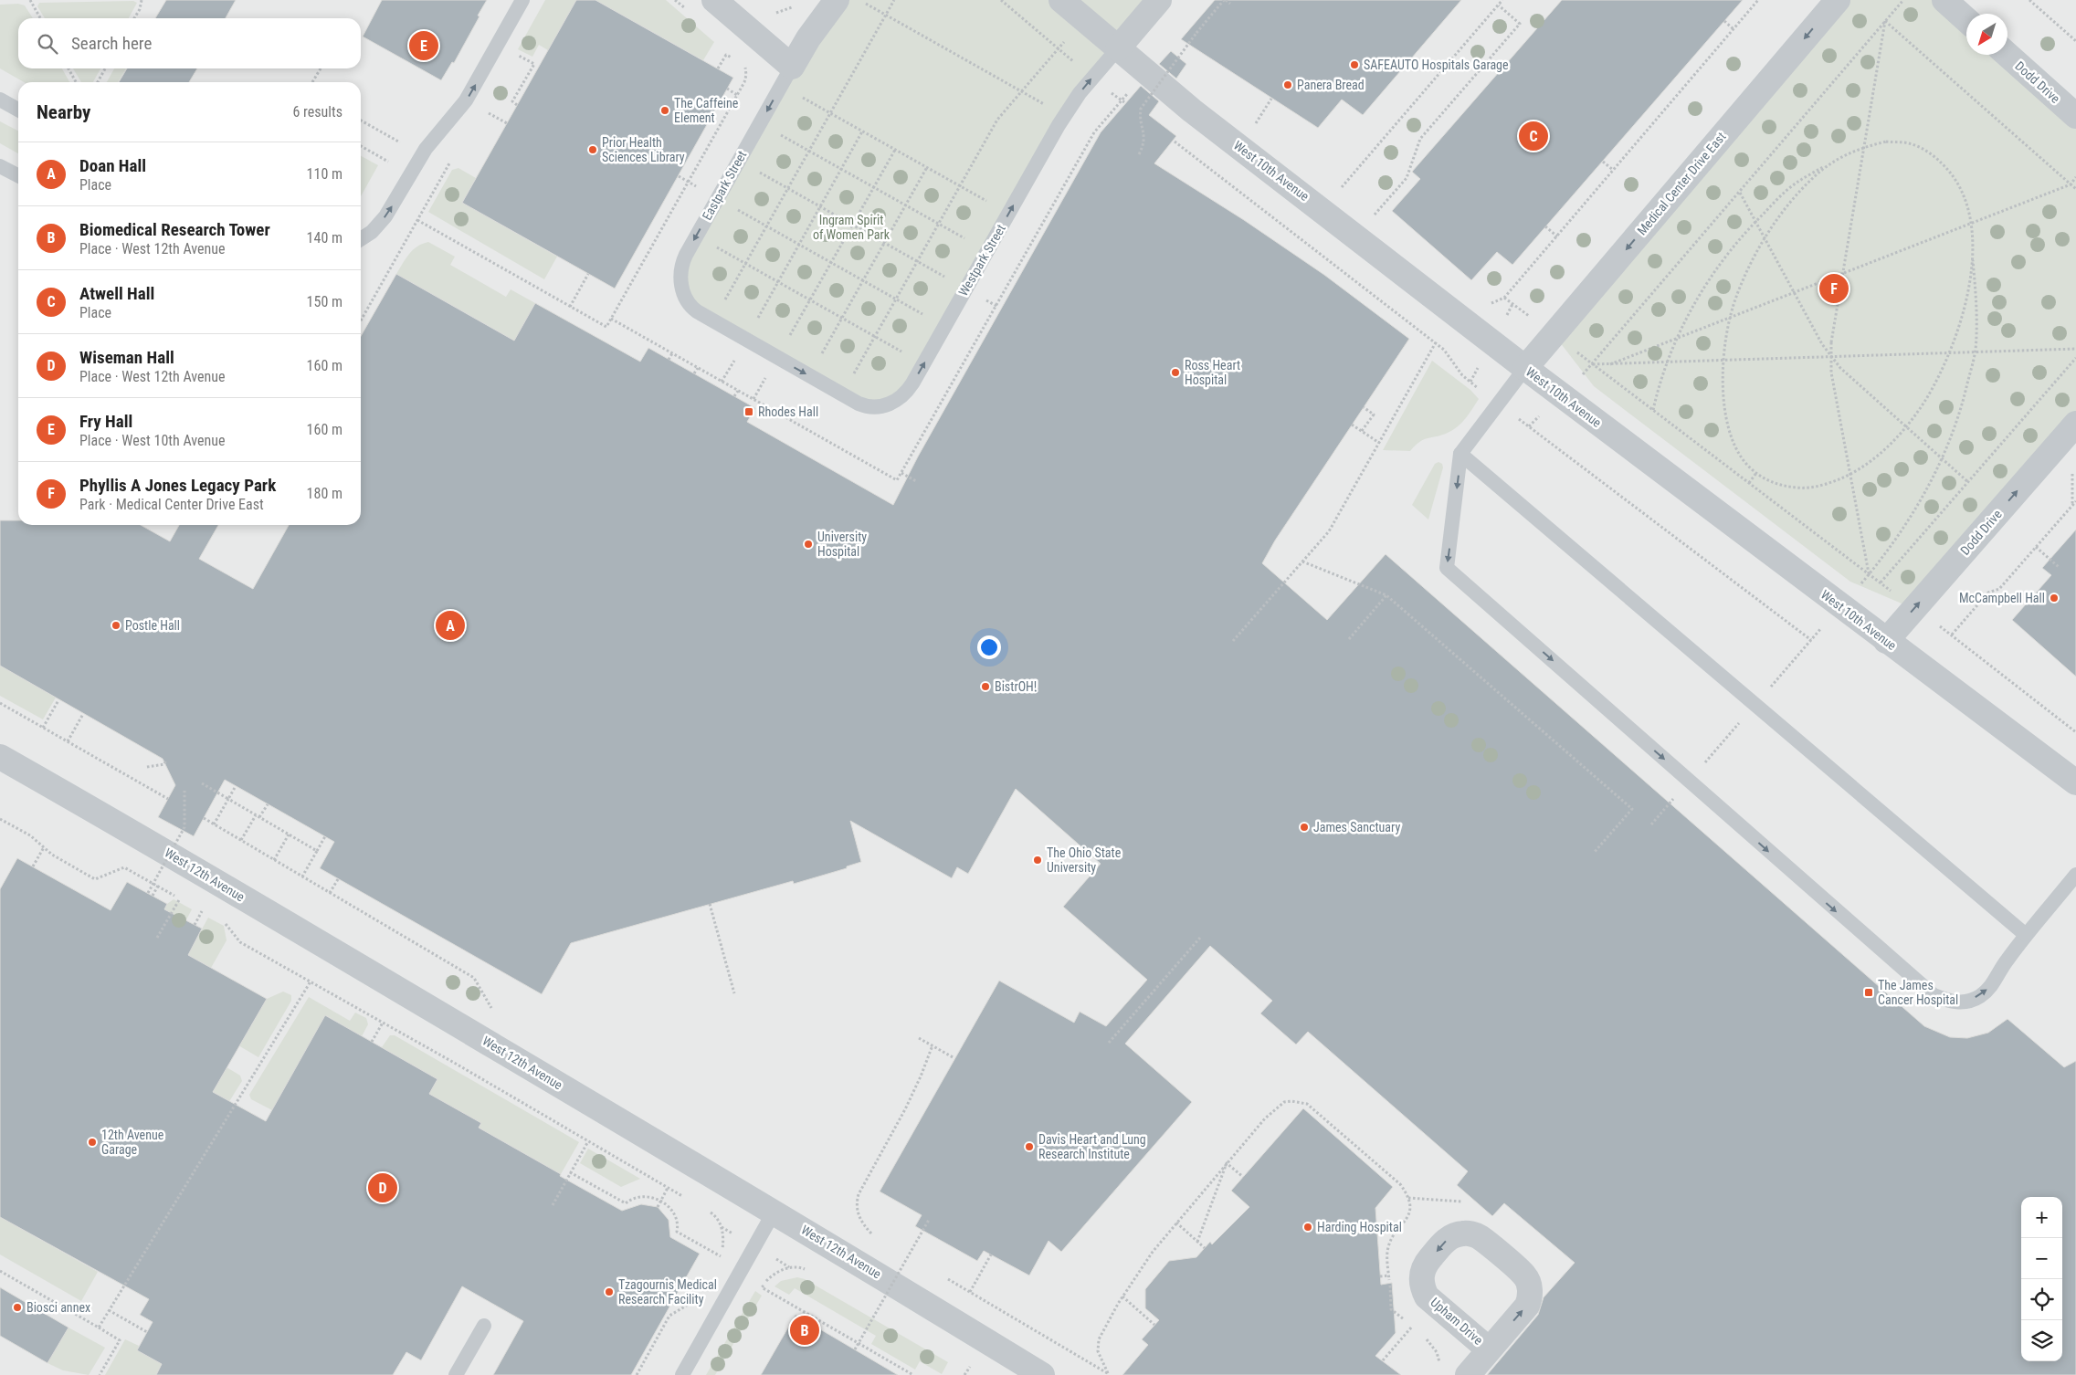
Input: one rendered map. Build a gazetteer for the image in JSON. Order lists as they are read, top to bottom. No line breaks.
{"streets":{"street":["Dodd Drive","West 10th Avenue","Medical Center Drive East","Eastpark Street","Westpark Street","West 12th Avenue","Upham Drive"]},"crossings":[["Dodd Drive","West 10th Avenue"],["West 10th Avenue","Medical Center Drive East"],["West 10th Avenue","Westpark Street"],["Eastpark Street","Westpark Street"]],"one_way":["Dodd Drive","Medical Center Drive East","Westpark Street"],"parks":["Ingram Spirit of Women Park"],"places":{"other":["SAFEAUTO Hospitals Garage","Panera Bread","The Caffeine Element","Prior Health Sciences Library","Ross Heart Hospital","University Hospital","McCampbell Hall","Postle Hall","BistrOH!","James Sanctuary","The Ohio State University","12th Avenue Garage","Davis Heart and Lung Research Institute","Harding Hospital","Tzagournis Medical Research Facility","Biosci annex"],"transit":["Rhodes Hall","The James Cancer Hospital"]},"north":"bottom left","page":{"search":"Search here","pins":["E","C","F","A","D","B"],"heading":["Nearby","6 results"],"list":[{"mark":"A","name":"Doan Hall","note":"Place","value":"110 m"},{"mark":"B","name":"Biomedical Research Tower","note":"Place · West 12th Avenue","value":"140 m"},{"mark":"C","name":"Atwell Hall","note":"Place","value":"150 m"},{"mark":"D","name":"Wiseman Hall","note":"Place · West 12th Avenue","value":"160 m"},{"mark":"E","name":"Fry Hall","note":"Place · West 10th Avenue","value":"160 m"},{"mark":"F","name":"Phyllis A Jones Legacy Park","note":"Park · Medical Center Drive East","value":"180 m"}],"map_buttons":["+","−"]}}
